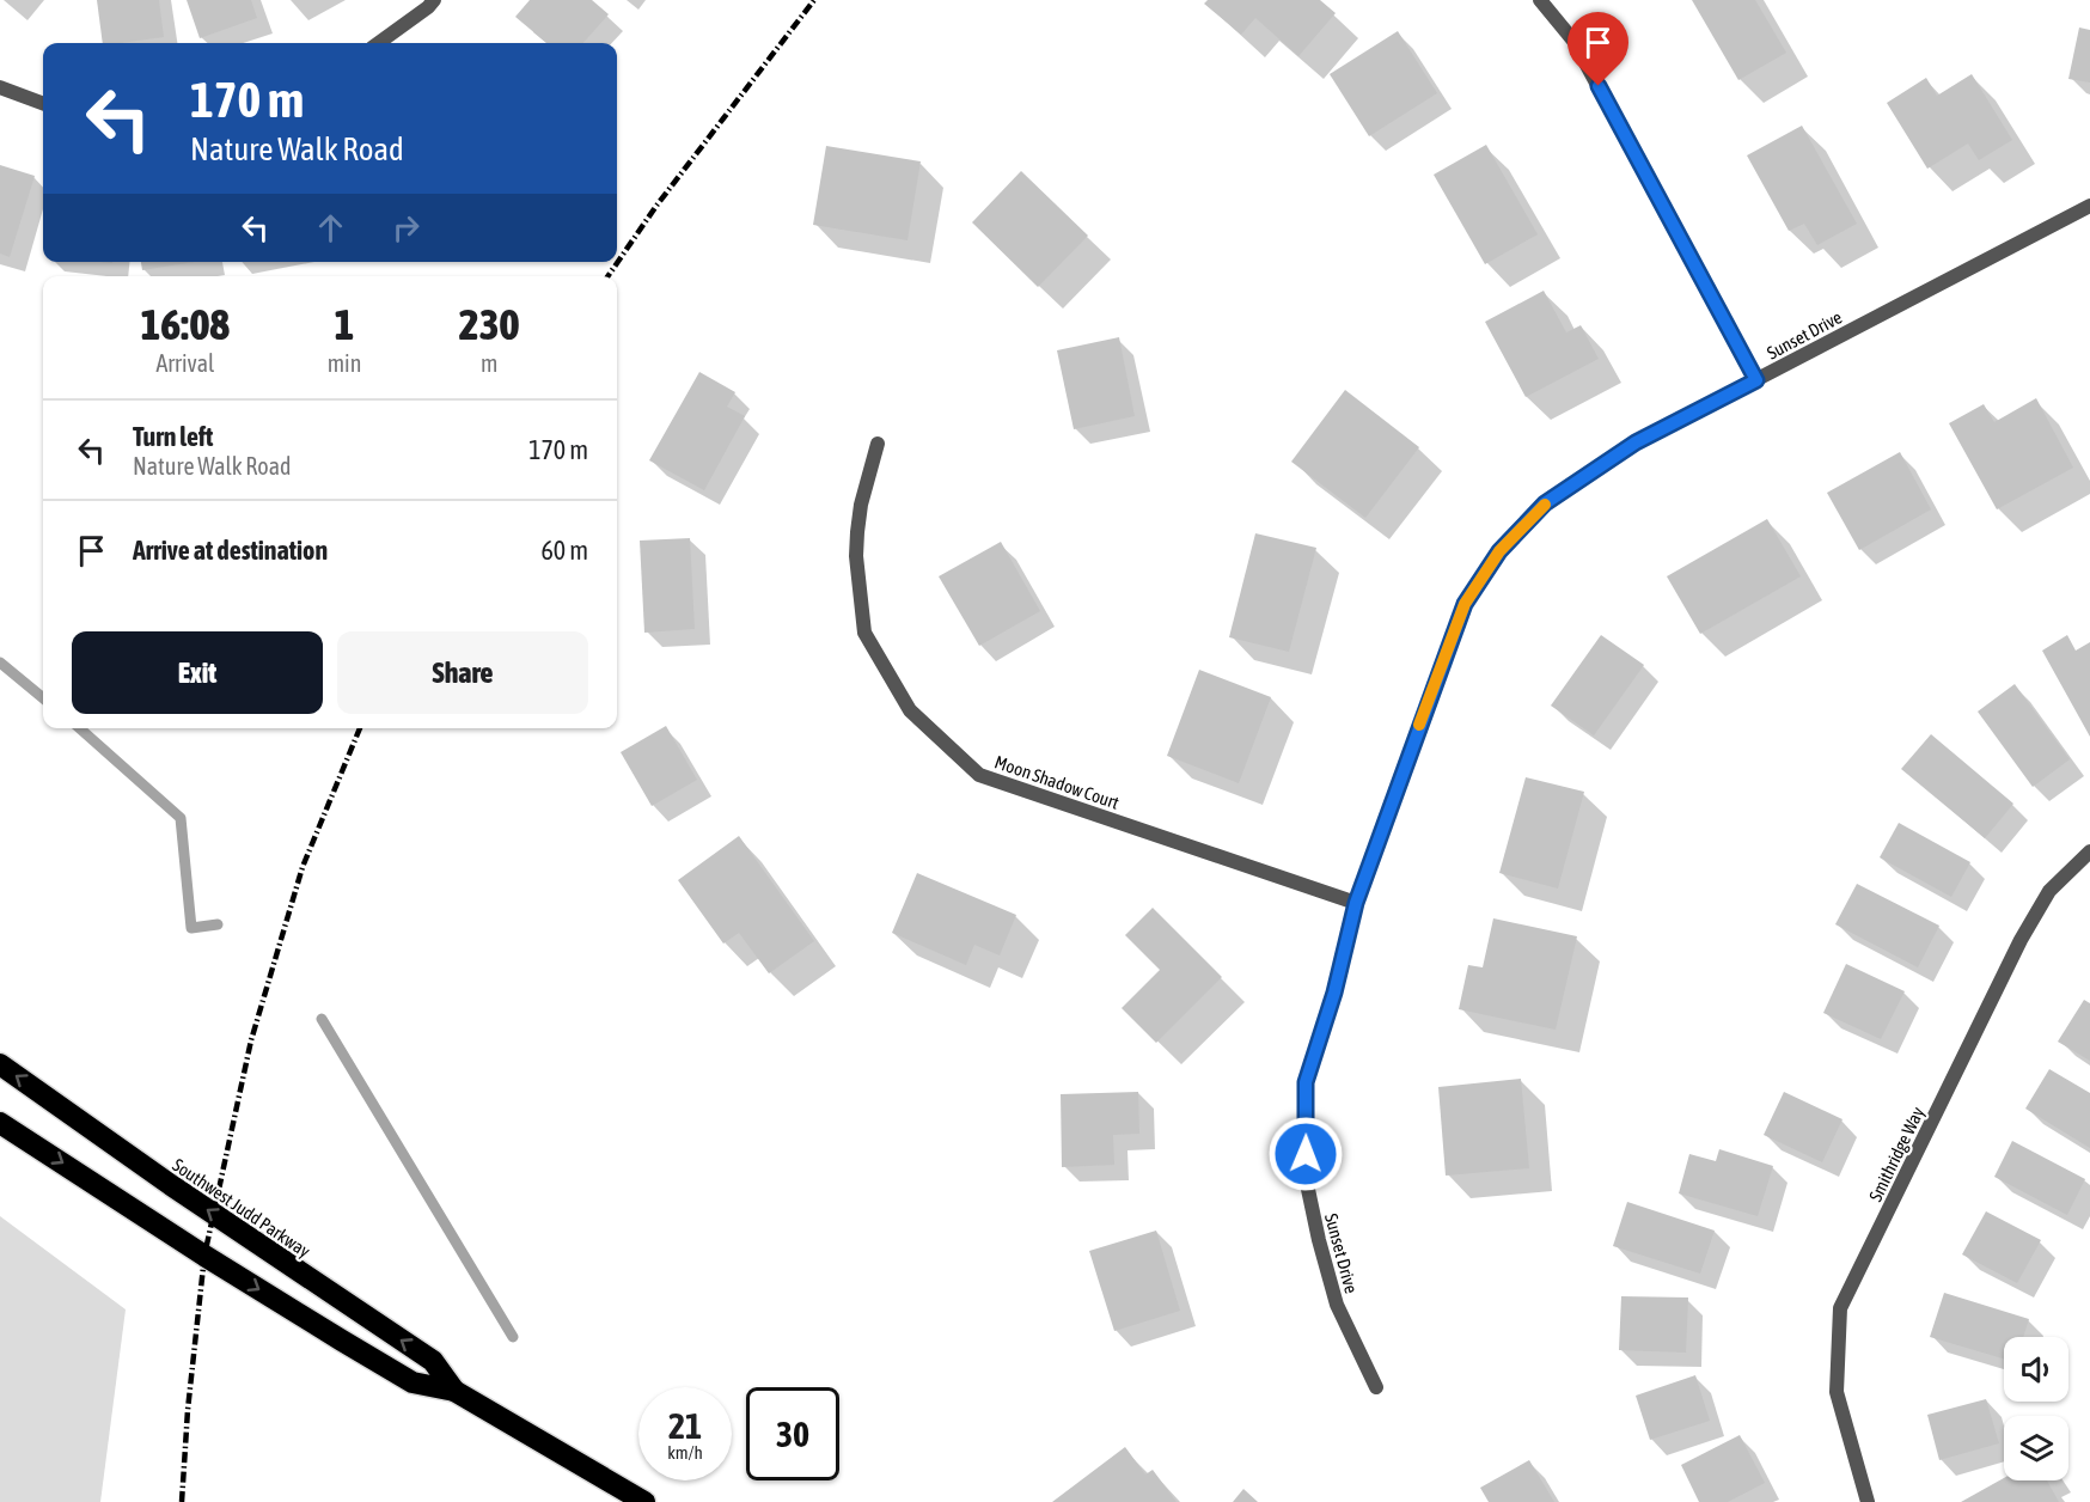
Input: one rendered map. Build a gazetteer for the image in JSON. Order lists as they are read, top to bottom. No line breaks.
{"streets":{"highway":["Southwest Judd Parkway"],"street":["Sunset Drive","Moon Shadow Court","Smithridge Way"]},"crossings":[["Sunset Drive","Moon Shadow Court"]],"page":{"turn":["170 m","Nature Walk Road"],"eta":["16:08","Arrival","1","min","230","m"],"list":[{"name":"Turn left","note":"Nature Walk Road","value":"170 m"},{"name":"Arrive at destination","value":"60 m"}],"buttons":["Exit","Share"],"speed":"21 km/h","limit":"30"}}
